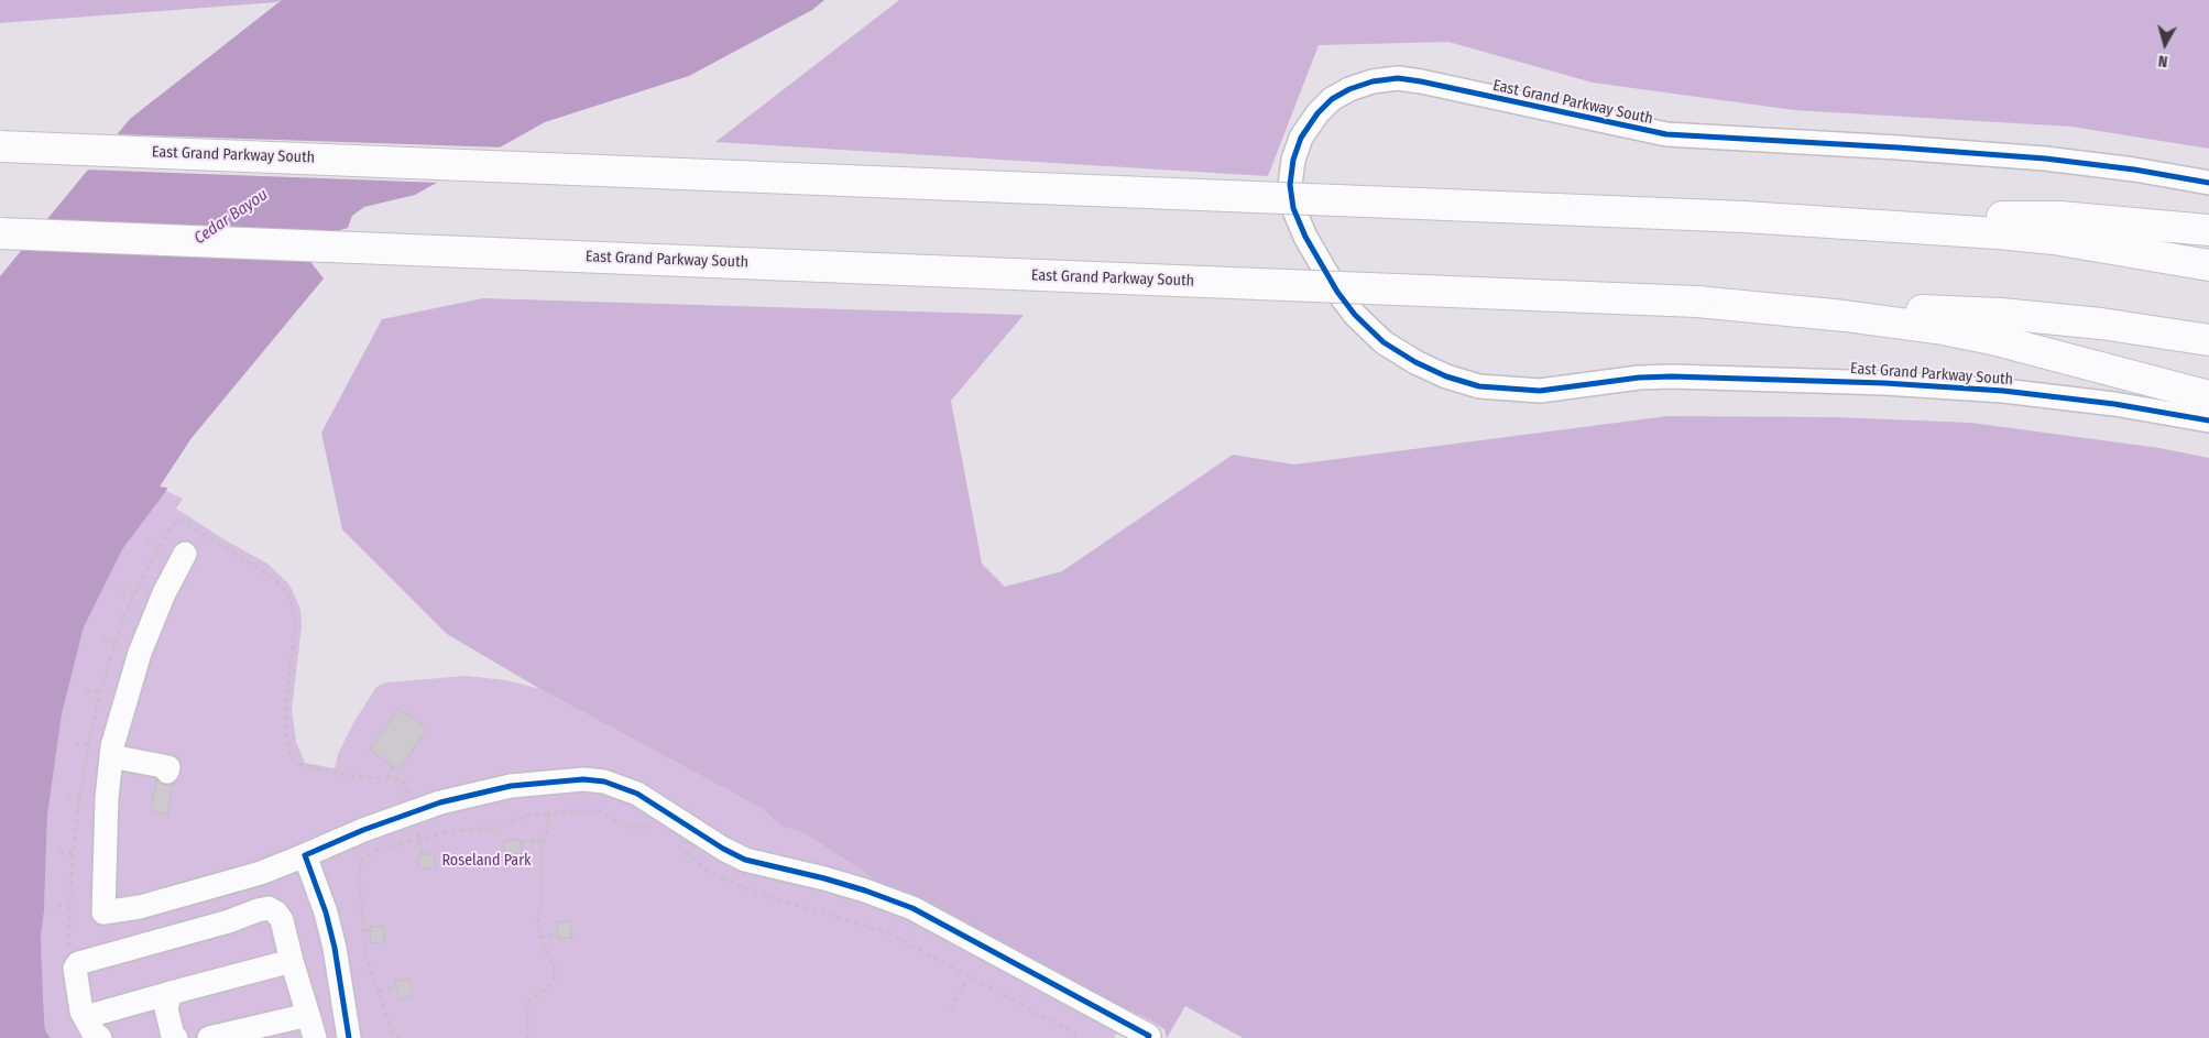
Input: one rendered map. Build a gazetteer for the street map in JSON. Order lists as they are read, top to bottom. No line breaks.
{"streets":{"highway":["East Grand Parkway South"]},"water":["Cedar Bayou"],"parks":["Roseland Park"],"north":"bottom"}
